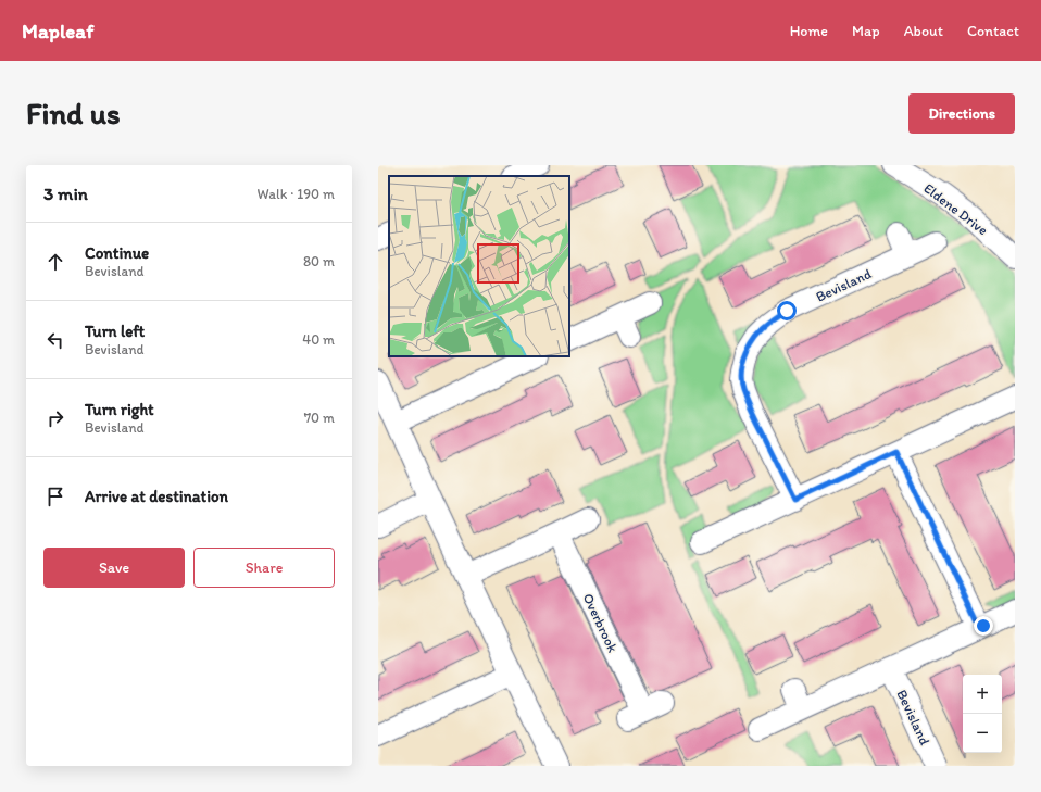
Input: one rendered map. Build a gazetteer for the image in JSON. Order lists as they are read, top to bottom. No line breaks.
{"streets":{"street":["Eldene Drive","Bevisland","Overbrook"]},"page":{"header":"Mapleaf","nav":["Home","Map","About","Contact"],"buttons":["Directions",["Save","Share"]],"title":"Find us","heading":["3 min","Walk · 190 m"],"list":[["Continue","Bevisland","80 m"],["Turn left","Bevisland","40 m"],["Turn right","Bevisland","70 m"],"Arrive at destination"],"map_buttons":["+","−"]}}
